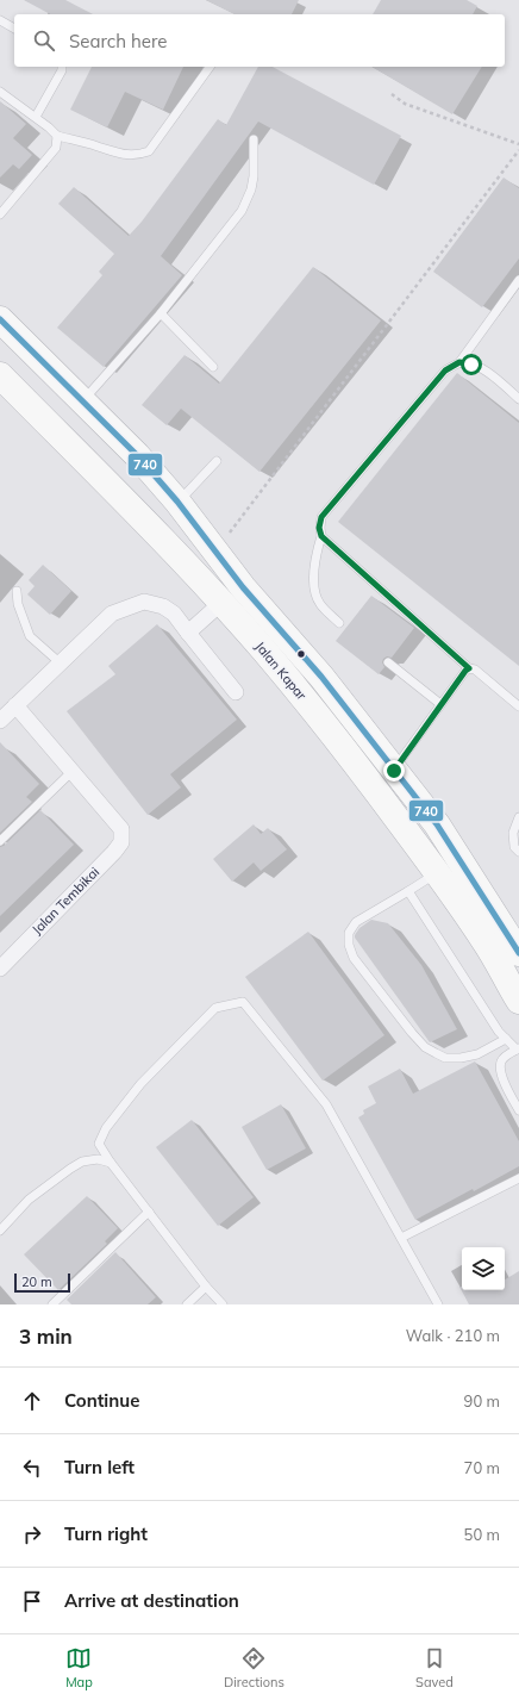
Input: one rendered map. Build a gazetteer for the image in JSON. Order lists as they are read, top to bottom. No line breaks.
{"streets":{"highway":["Jalan Kapar"],"street":["Jalan Tembikai"]},"lines":["transit line 740"],"scale_bar":"20 m","page":{"search":"Search here","scale":"20 m","heading":["3 min","Walk · 210 m"],"list":[["Continue","90 m"],["Turn left","70 m"],["Turn right","50 m"],"Arrive at destination"],"nav":["Map","Directions","Saved"]}}
